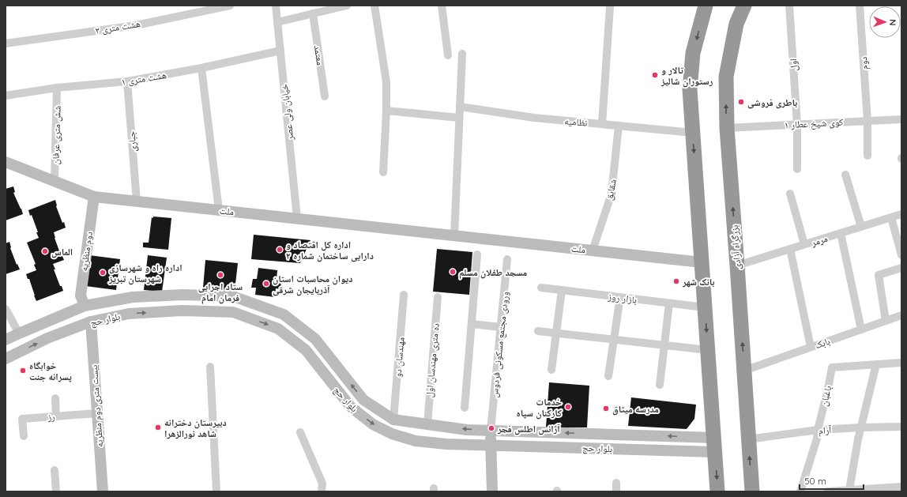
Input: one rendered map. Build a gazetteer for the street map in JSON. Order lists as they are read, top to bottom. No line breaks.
{"streets":{"highway":["بزرگراه آزادی"],"main road":["ملت","دوم منظریه","بلوار حج","بیست متری دوم منظریه"],"street":["هشت متری ۲","معتمد","دوم","اول","هشت متری ۱","خیابان ولی عصر","نظامیه","کوی شیخ عطار ۱","شش متری عرفان","جباری","شقایق","مرمر","بازار روز","بابک","ورودی مجتمع مسکونی فردوس","مهندسان دو","ده متری مهندسان اول","باغبان","رز","آرام"]},"crossings":[["دوم","کوی شیخ عطار ۱"],["اول","کوی شیخ عطار ۱"],["هشت متری ۱","خیابان ولی عصر"],["هشت متری ۱","شش متری عرفان"],["هشت متری ۱","جباری"],["خیابان ولی عصر","ملت"],["نظامیه","شقایق"],["کوی شیخ عطار ۱","بزرگراه آزادی"],["شش متری عرفان","ملت"],["جباری","ملت"],["شقایق","ملت"],["ملت","دوم منظریه"],["مرمر","بزرگراه آزادی"],["بزرگراه آزادی","بابک"],["بزرگراه آزادی","آرام"],["دوم منظریه","بلوار حج"],["بلوار حج","ورودی مجتمع مسکونی فردوس"],["بلوار حج","مهندسان دو"],["بلوار حج","ده متری مهندسان اول"],["بلوار حج","بیست متری دوم منظریه"],["باغبان","آرام"],["بیست متری دوم منظریه","رز"]],"places":["تالار و رستوران شالیز","باطری فروشی","اداره کل اقتصاد و دارایی ساختمان شماره ۲","الماس","مسجد طفلان مسلم","اداره راه و شهرسازی شهرستان تبریز","ستاد اجرایی فرمان امام","بانک شهر","دیوان محاسبات استان آذربایجان شرقی","خوابگاه پسرانه جنت","خدمات کارکنان سپاه","مدرسه میثاق","دبیرستان دخترانه شاهد نورالزهرا","آژانس اطلس فجر"],"scale_bar":"50 m","north":"right"}
